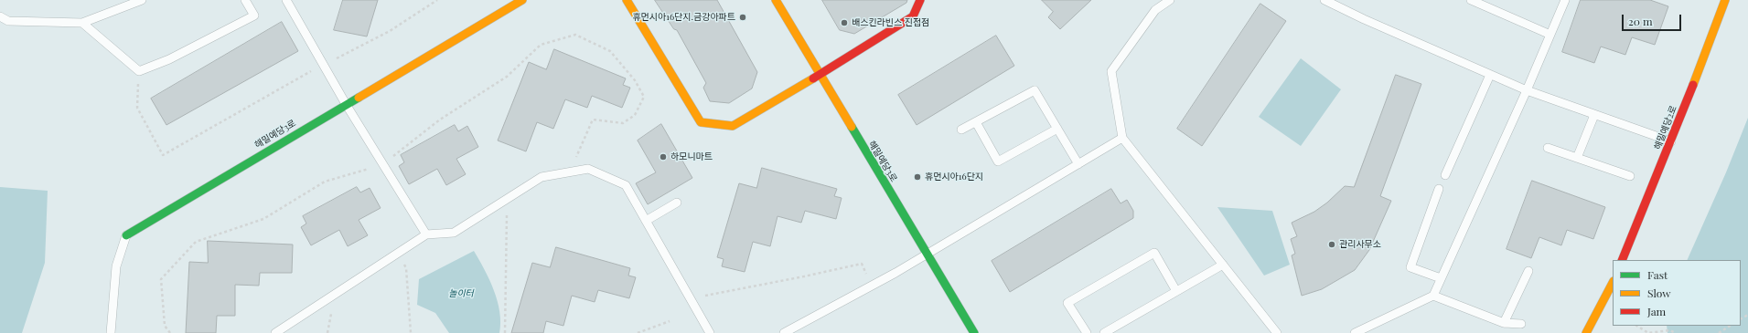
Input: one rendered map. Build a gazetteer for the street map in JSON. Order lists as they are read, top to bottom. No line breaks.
{"streets":{"street":["해밀예당2로","해밀예당3로"]},"parks":["놀이터"],"places":["휴먼시아16단지.금강아파트","배스킨라빈스 진접점","하모니마트","휴먼시아16단지","관리사무소"],"legend":["Fast","Slow","Jam"],"scale_bar":"20 m"}
